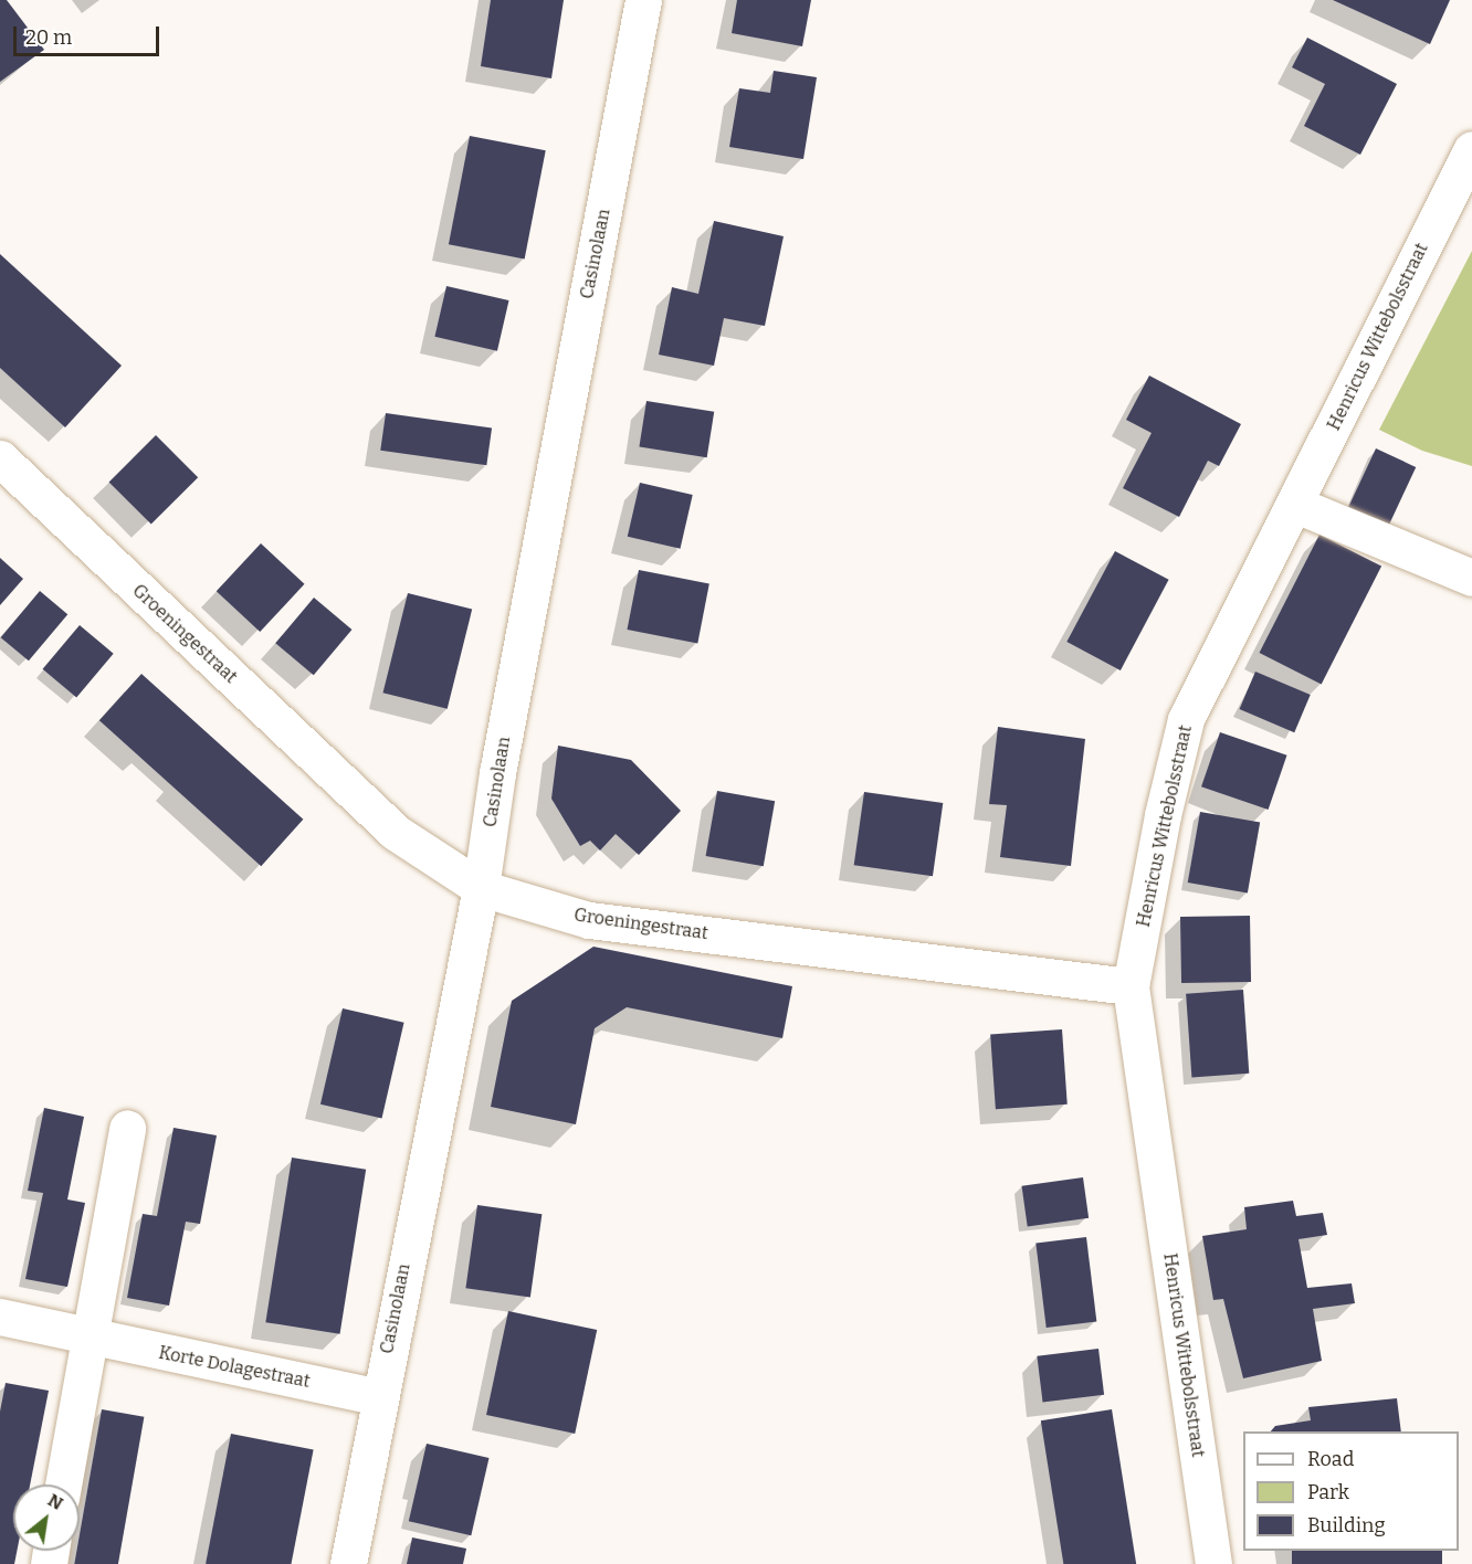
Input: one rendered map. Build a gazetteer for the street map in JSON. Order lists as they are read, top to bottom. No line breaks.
{"streets":{"street":["Casinolaan","Henricus Wittebolsstraat","Groeningestraat","Korte Dolagestraat"]},"crossings":[["Casinolaan","Groeningestraat"],["Casinolaan","Korte Dolagestraat"],["Henricus Wittebolsstraat","Groeningestraat"]],"legend":["Road","Park","Building"],"scale_bar":"20 m","north":"top right"}
